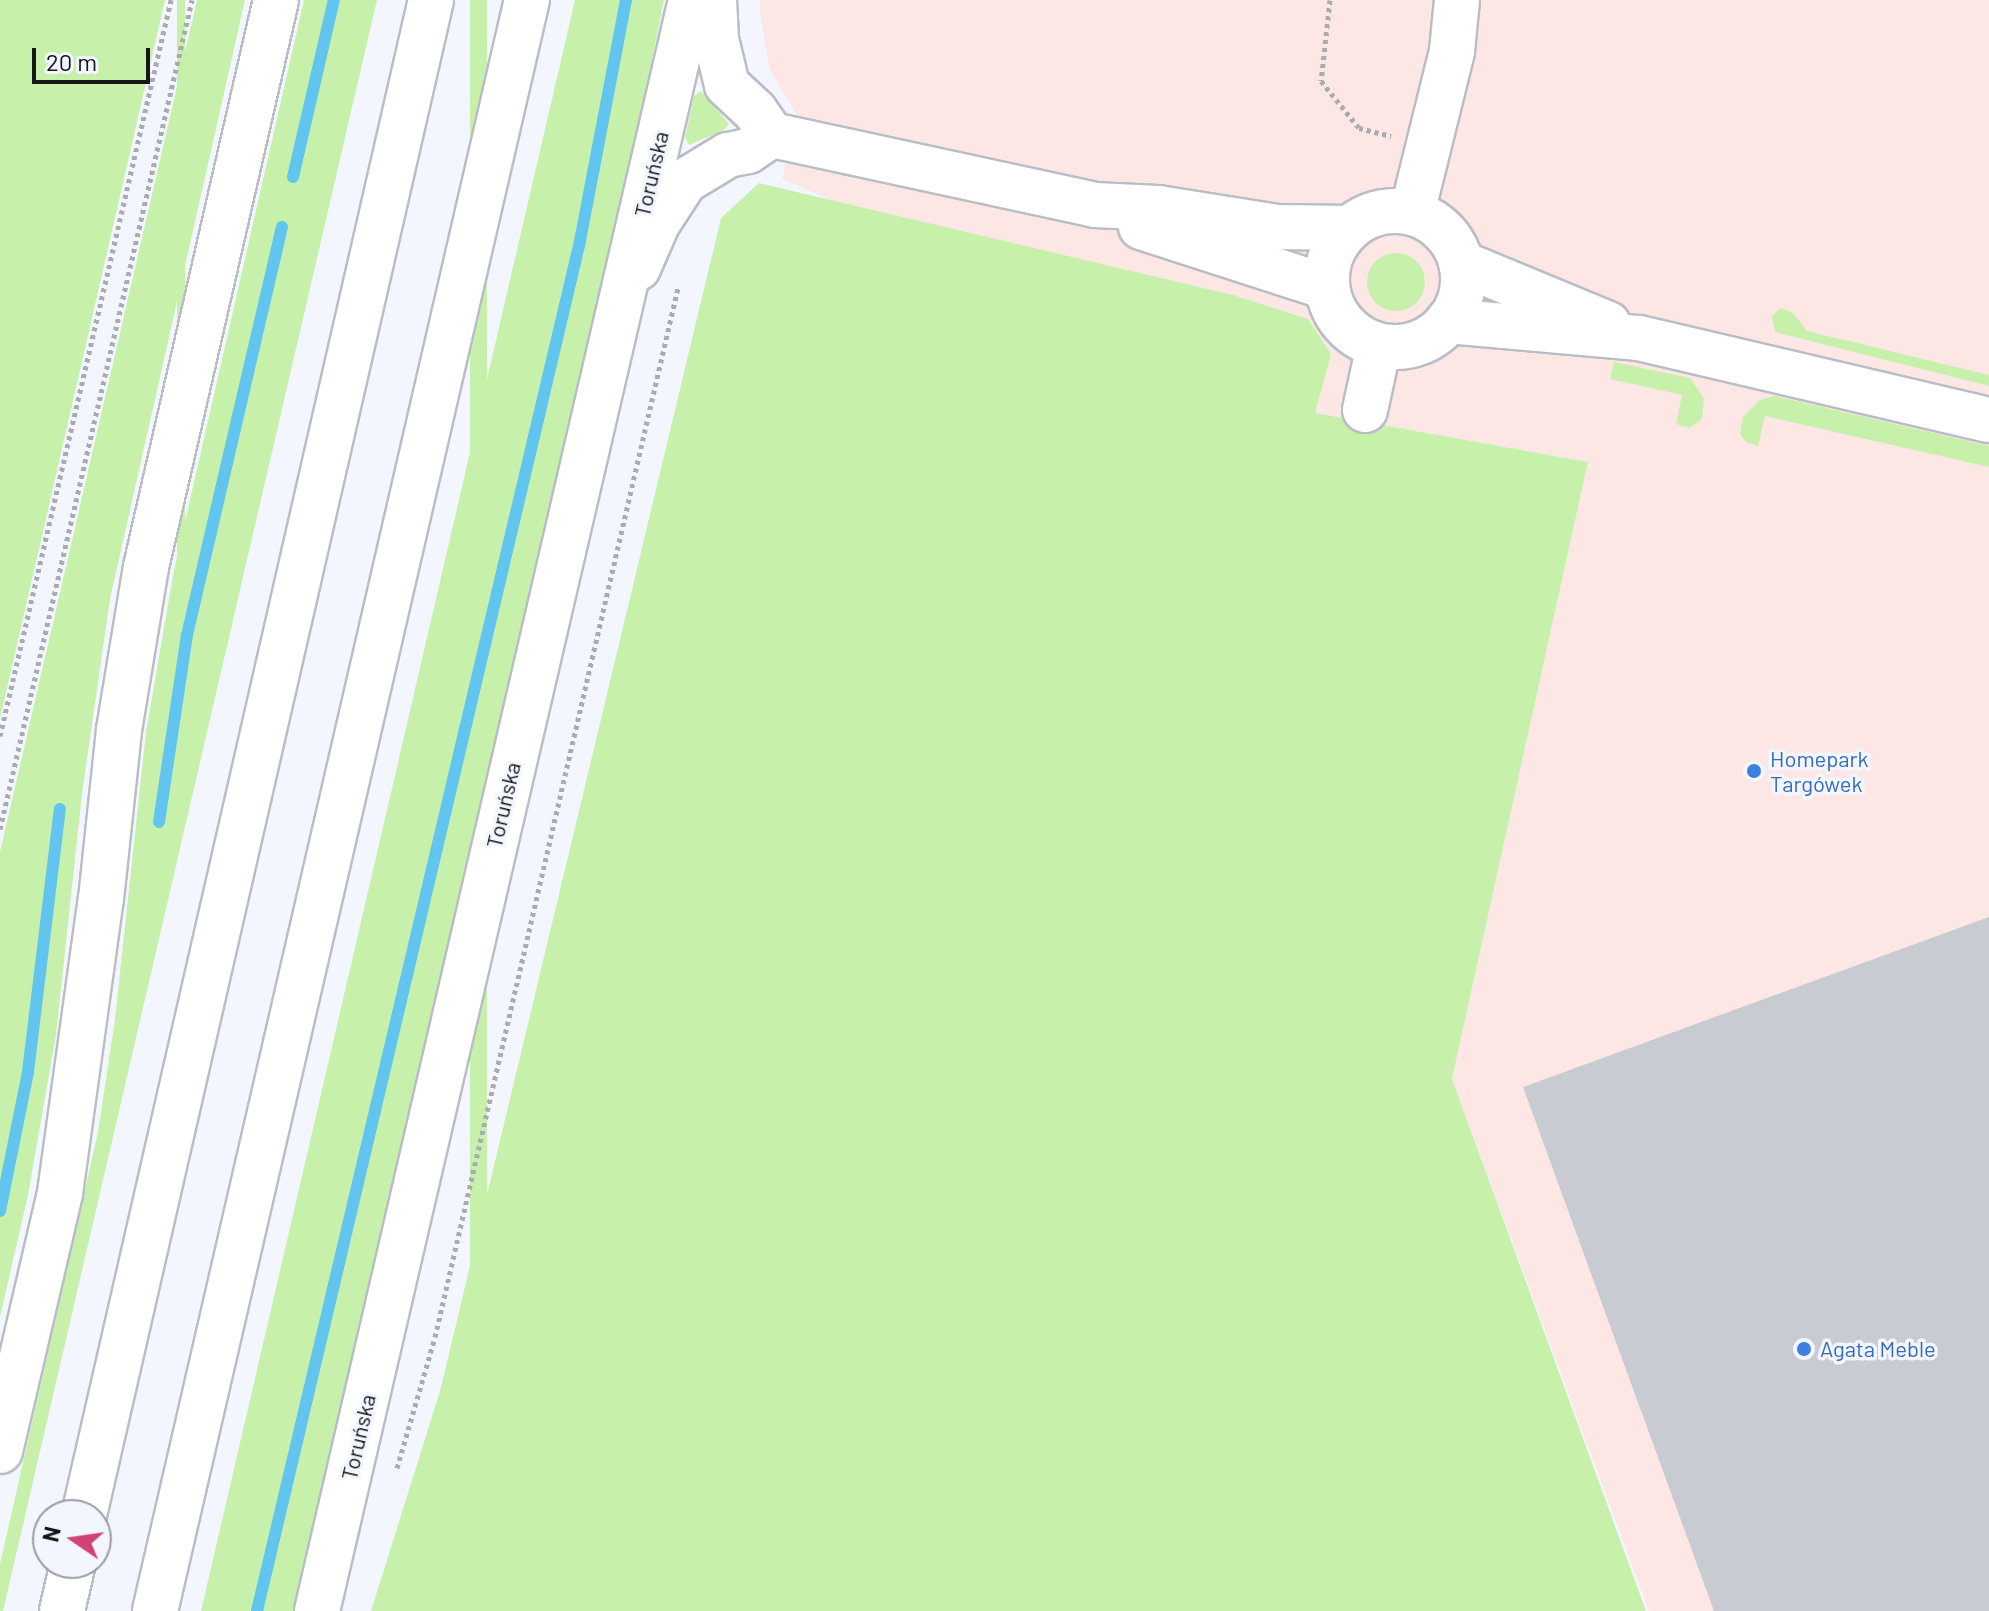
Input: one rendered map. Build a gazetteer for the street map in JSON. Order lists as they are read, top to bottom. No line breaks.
{"streets":{"main road":["Toruńska"]},"places":["Homepark Targówek","Agata Meble"],"scale_bar":"20 m","north":"left"}
